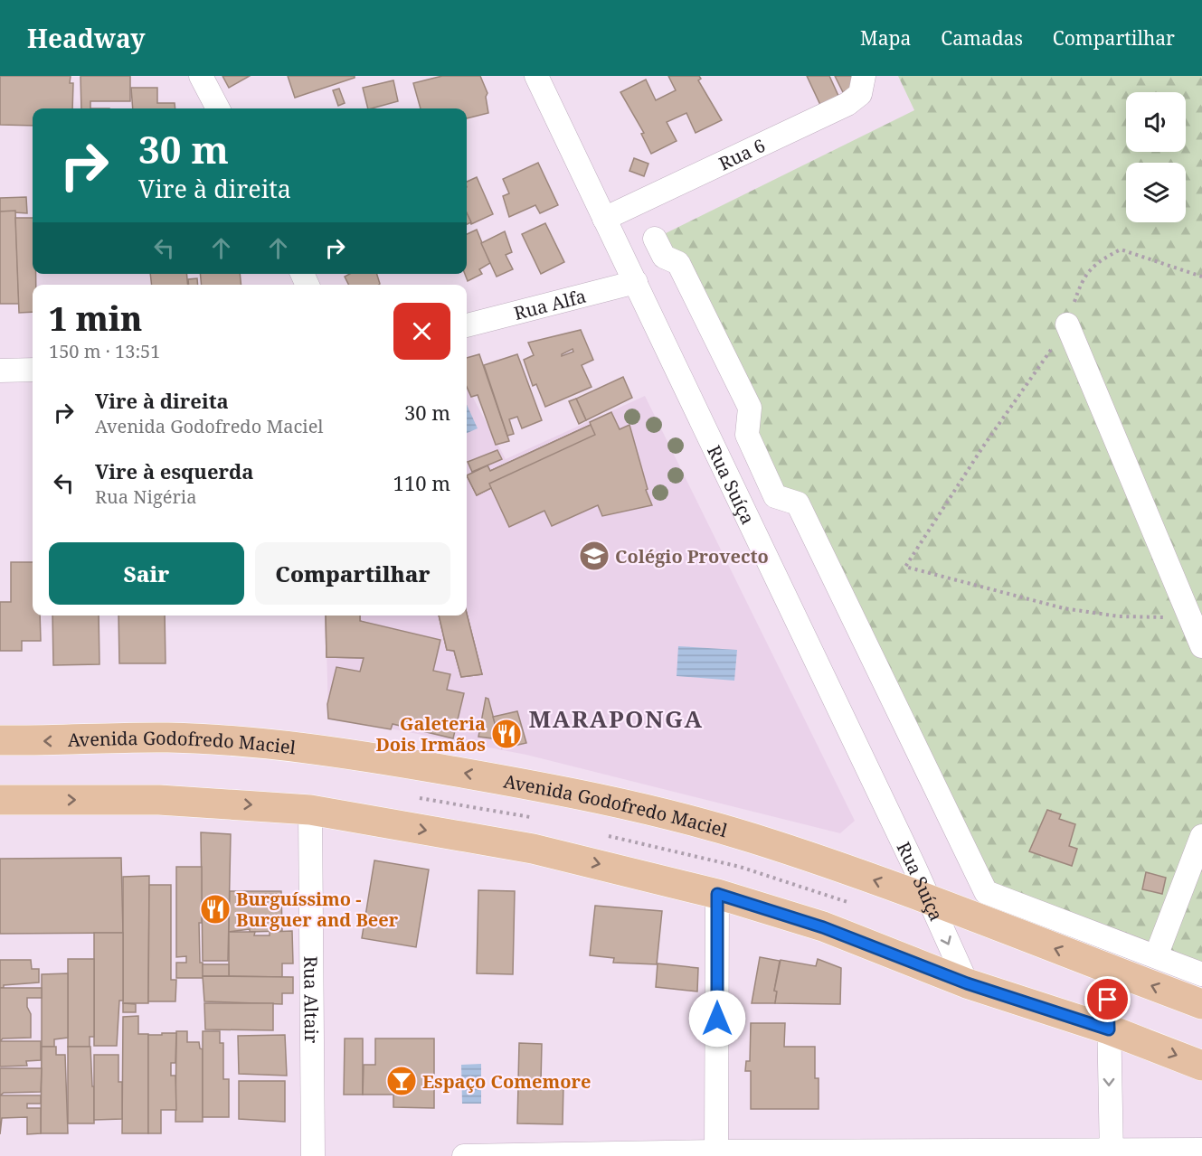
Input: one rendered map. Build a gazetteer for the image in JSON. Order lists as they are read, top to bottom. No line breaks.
{"streets":{"main road":["Avenida Godofredo Maciel"],"street":["Rua 6","Rua Alfa","Rua Suíça","Rua Altair"]},"crossings":[["Rua 6","Rua Suíça"],["Rua Alfa","Rua Suíça"],["Rua Suíça","Avenida Godofredo Maciel"]],"districts":["MARAPONGA"],"places":{"school or university":["Colégio Provecto"],"restaurant":["Galeteria Dois Irmãos","Burguíssimo - Burguer and Beer"],"bar":["Espaço Comemore"]},"page":{"header":"Headway","nav":["Mapa","Camadas","Compartilhar"],"turn":["30 m","Vire à direita"],"heading":["1 min","150 m · 13:51"],"list":[{"name":"Vire à direita","note":"Avenida Godofredo Maciel","value":"30 m"},{"name":"Vire à esquerda","note":"Rua Nigéria","value":"110 m"}],"buttons":["Sair","Compartilhar"]}}
